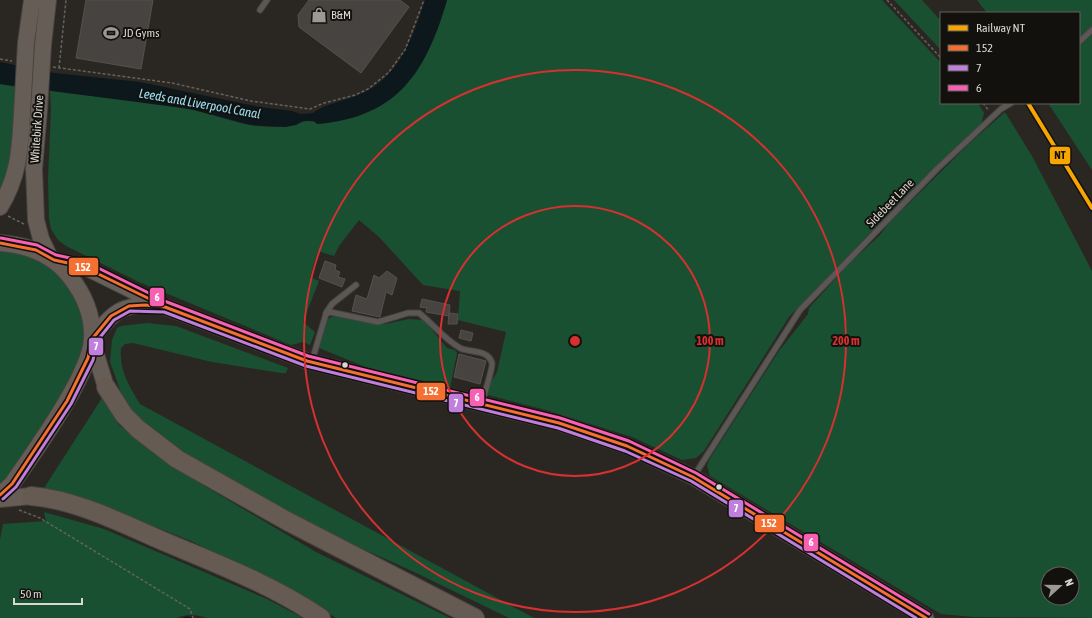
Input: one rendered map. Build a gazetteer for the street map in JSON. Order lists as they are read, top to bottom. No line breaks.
{"streets":{"highway":["Whitebirk Drive"],"lane":["Sidebeet Lane"]},"water":["Leeds and Liverpool Canal"],"places":{"shop":["B&M"],"sports":["JD Gyms"]},"lines":["rail line NT","transit line 6","transit line 152","transit line 7"],"legend":["Railway NT","152","7","6"],"scale_bar":"50 m","north":"right","rings":["100 m","200 m"]}
